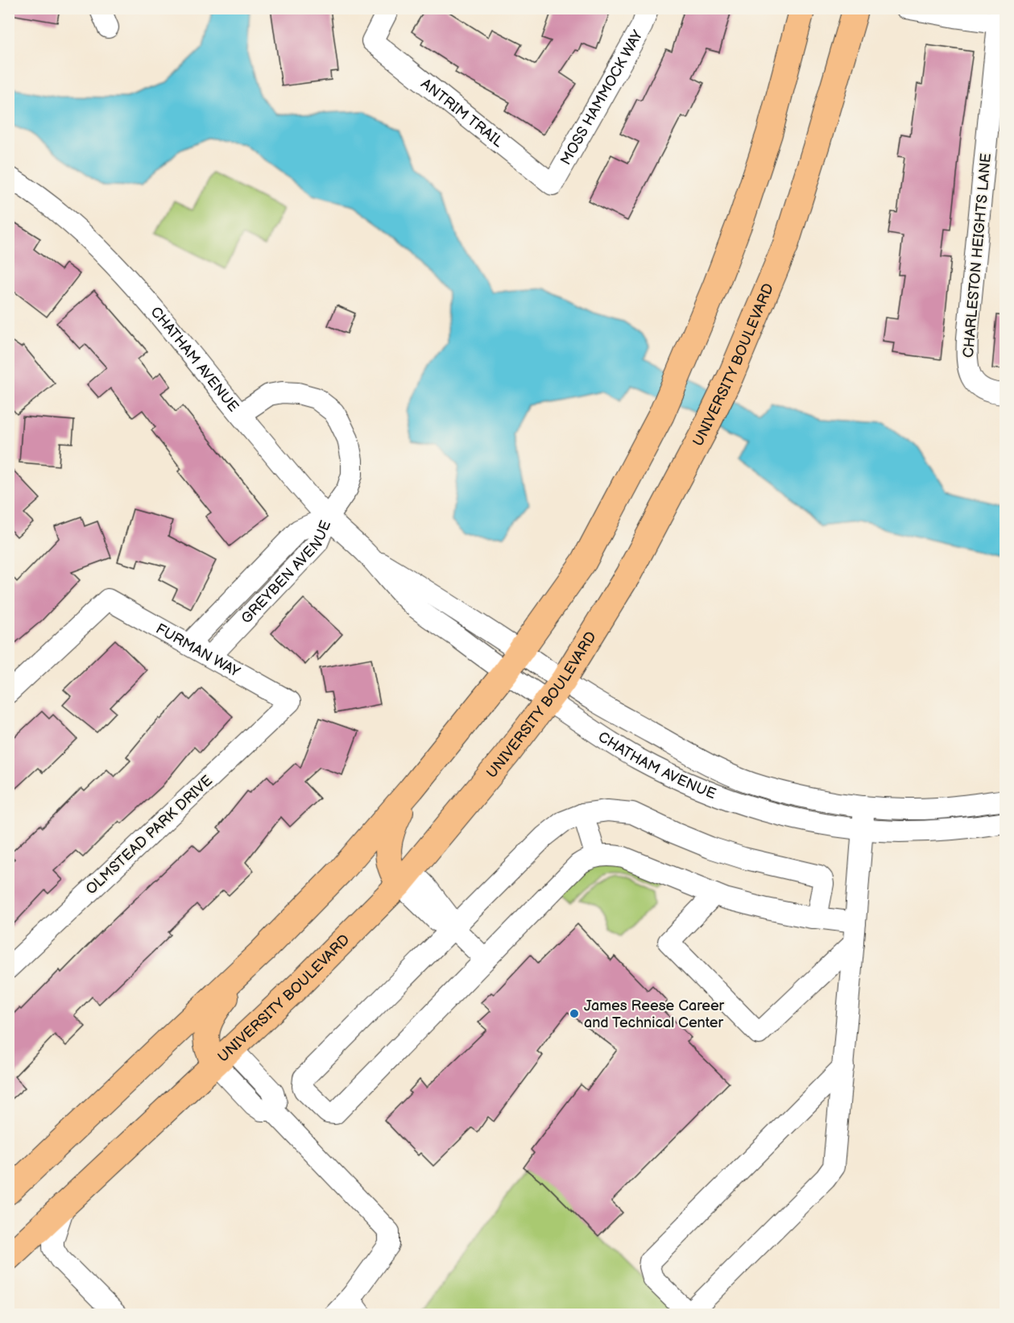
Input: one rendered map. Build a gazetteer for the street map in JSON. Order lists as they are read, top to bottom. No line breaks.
{"streets":{"main road":["UNIVERSITY BOULEVARD"],"street":["MOSS HAMMOCK WAY","ANTRIM TRAIL","CHARLESTON HEIGHTS LANE","CHATHAM AVENUE","GREYBEN AVENUE","FURMAN WAY","OLMSTEAD PARK DRIVE"]},"crossings":[["MOSS HAMMOCK WAY","ANTRIM TRAIL"],["CHATHAM AVENUE","UNIVERSITY BOULEVARD"],["CHATHAM AVENUE","GREYBEN AVENUE"],["GREYBEN AVENUE","FURMAN WAY"],["FURMAN WAY","OLMSTEAD PARK DRIVE"]],"places":["James Reese Career and Technical Center"]}
